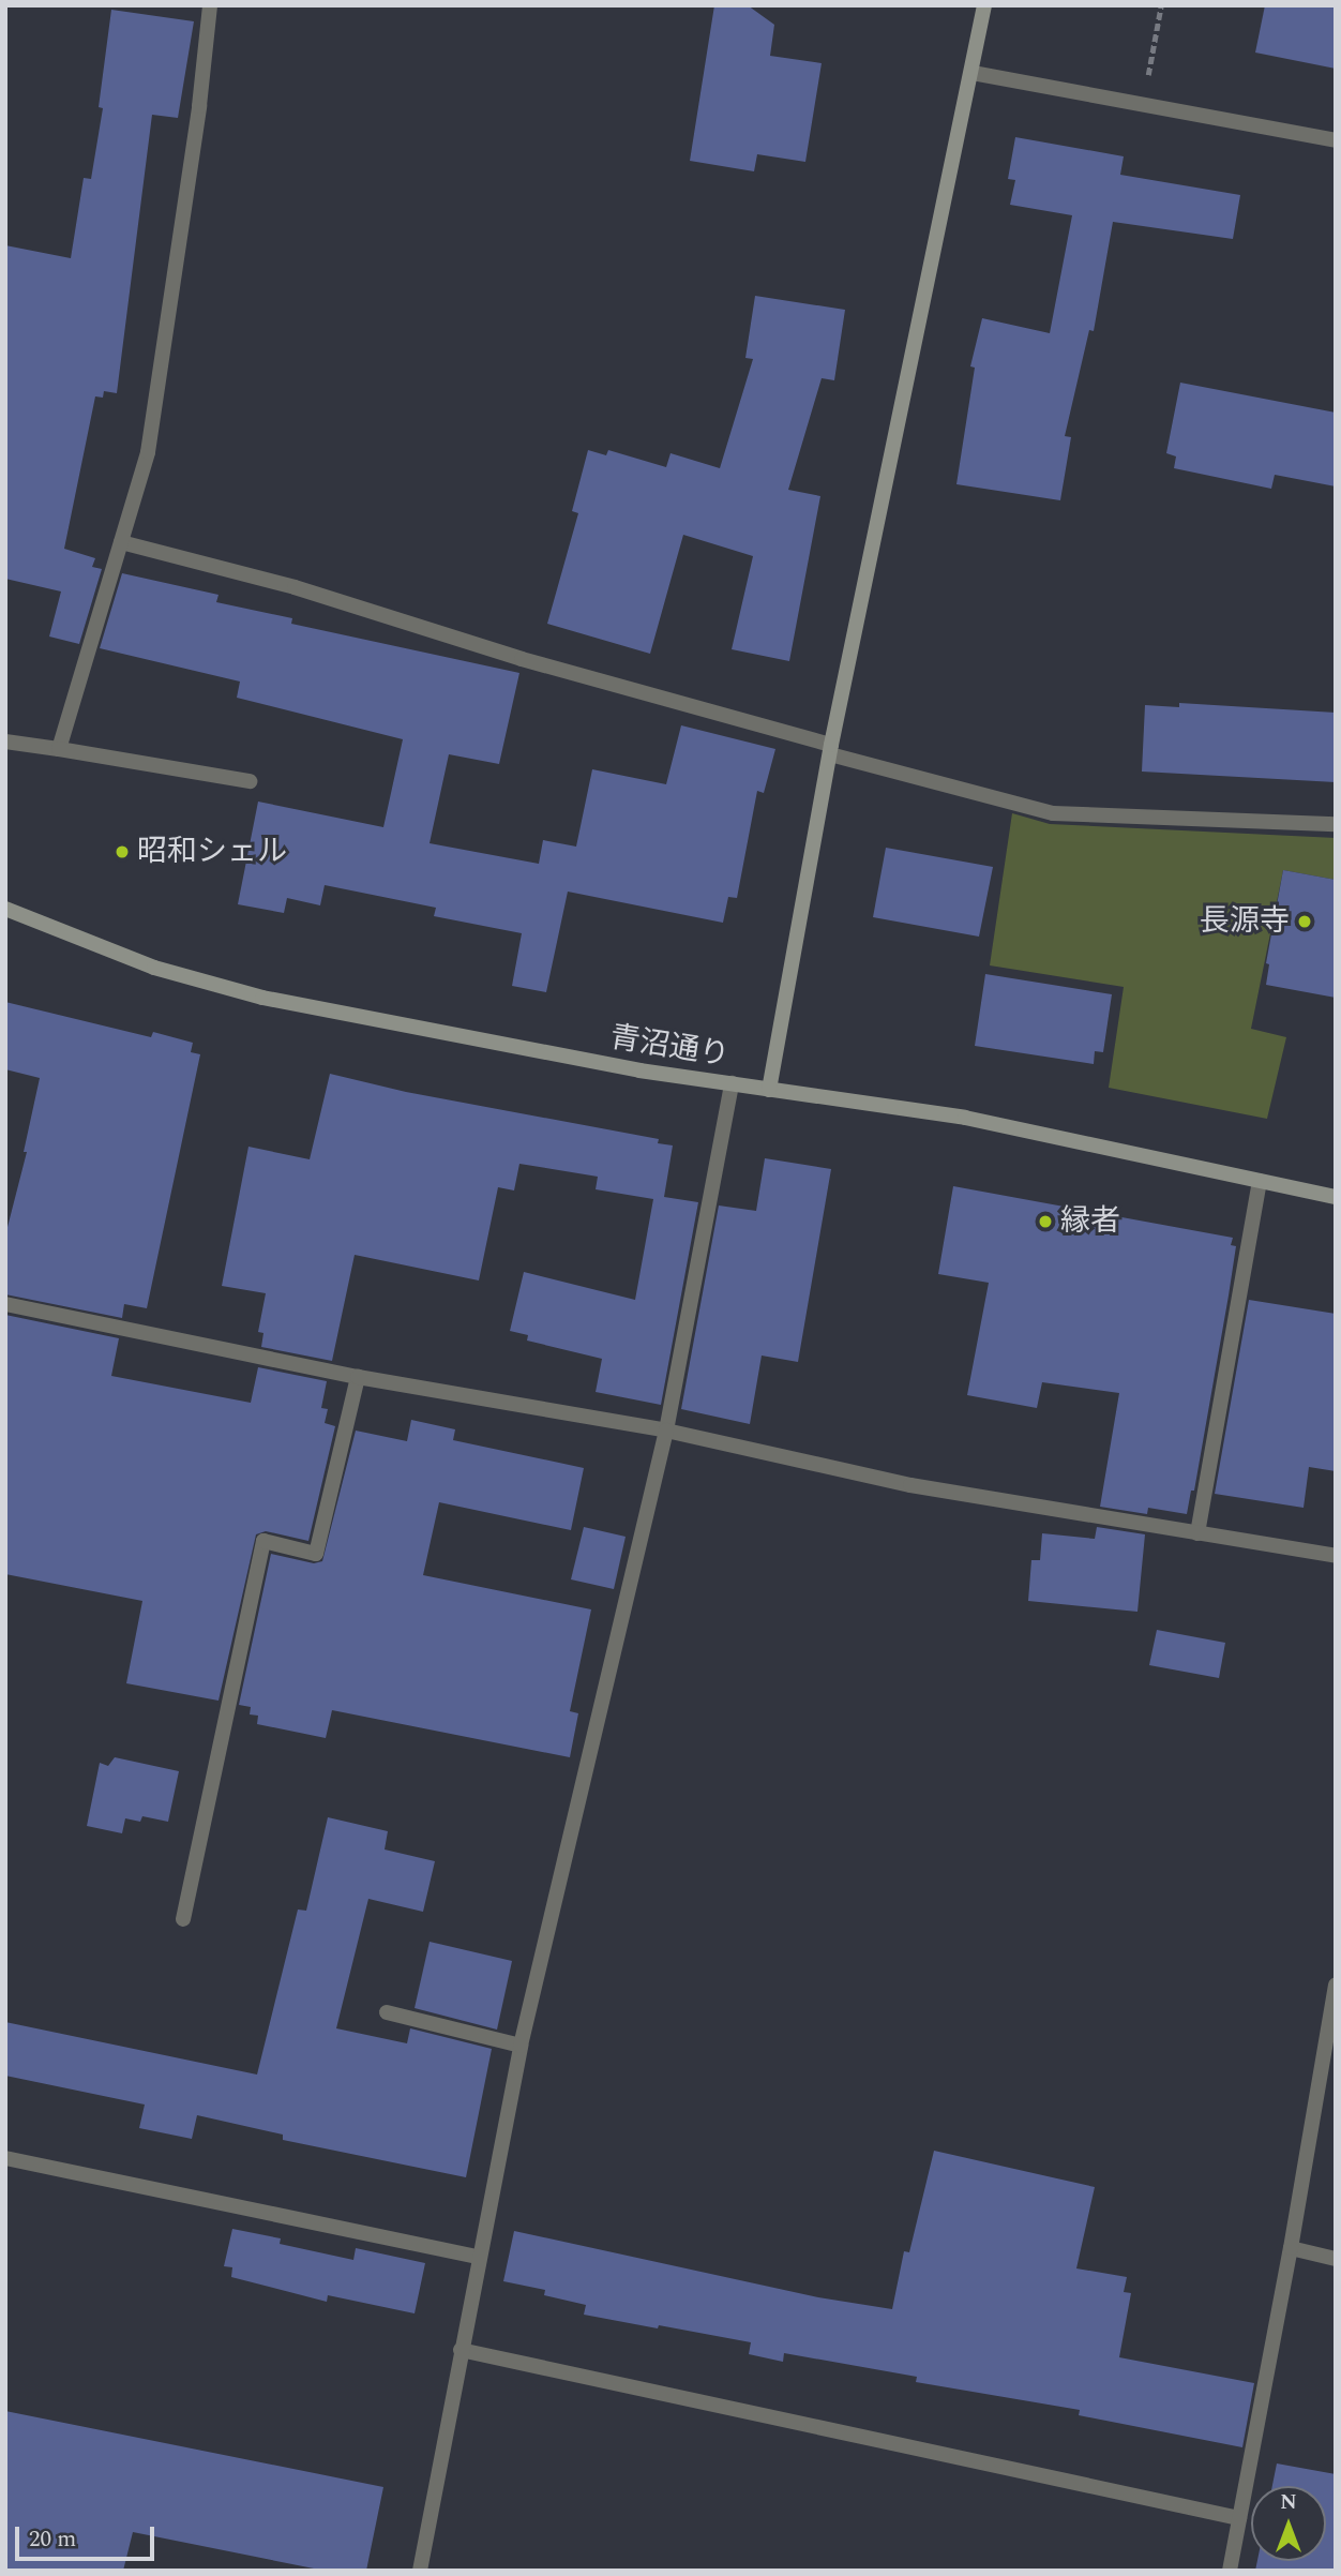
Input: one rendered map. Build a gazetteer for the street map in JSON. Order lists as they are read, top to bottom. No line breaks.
{"streets":{"street":["青沼通り"]},"places":["昭和シェル","長源寺","縁者"],"scale_bar":"20 m","north":"top"}
